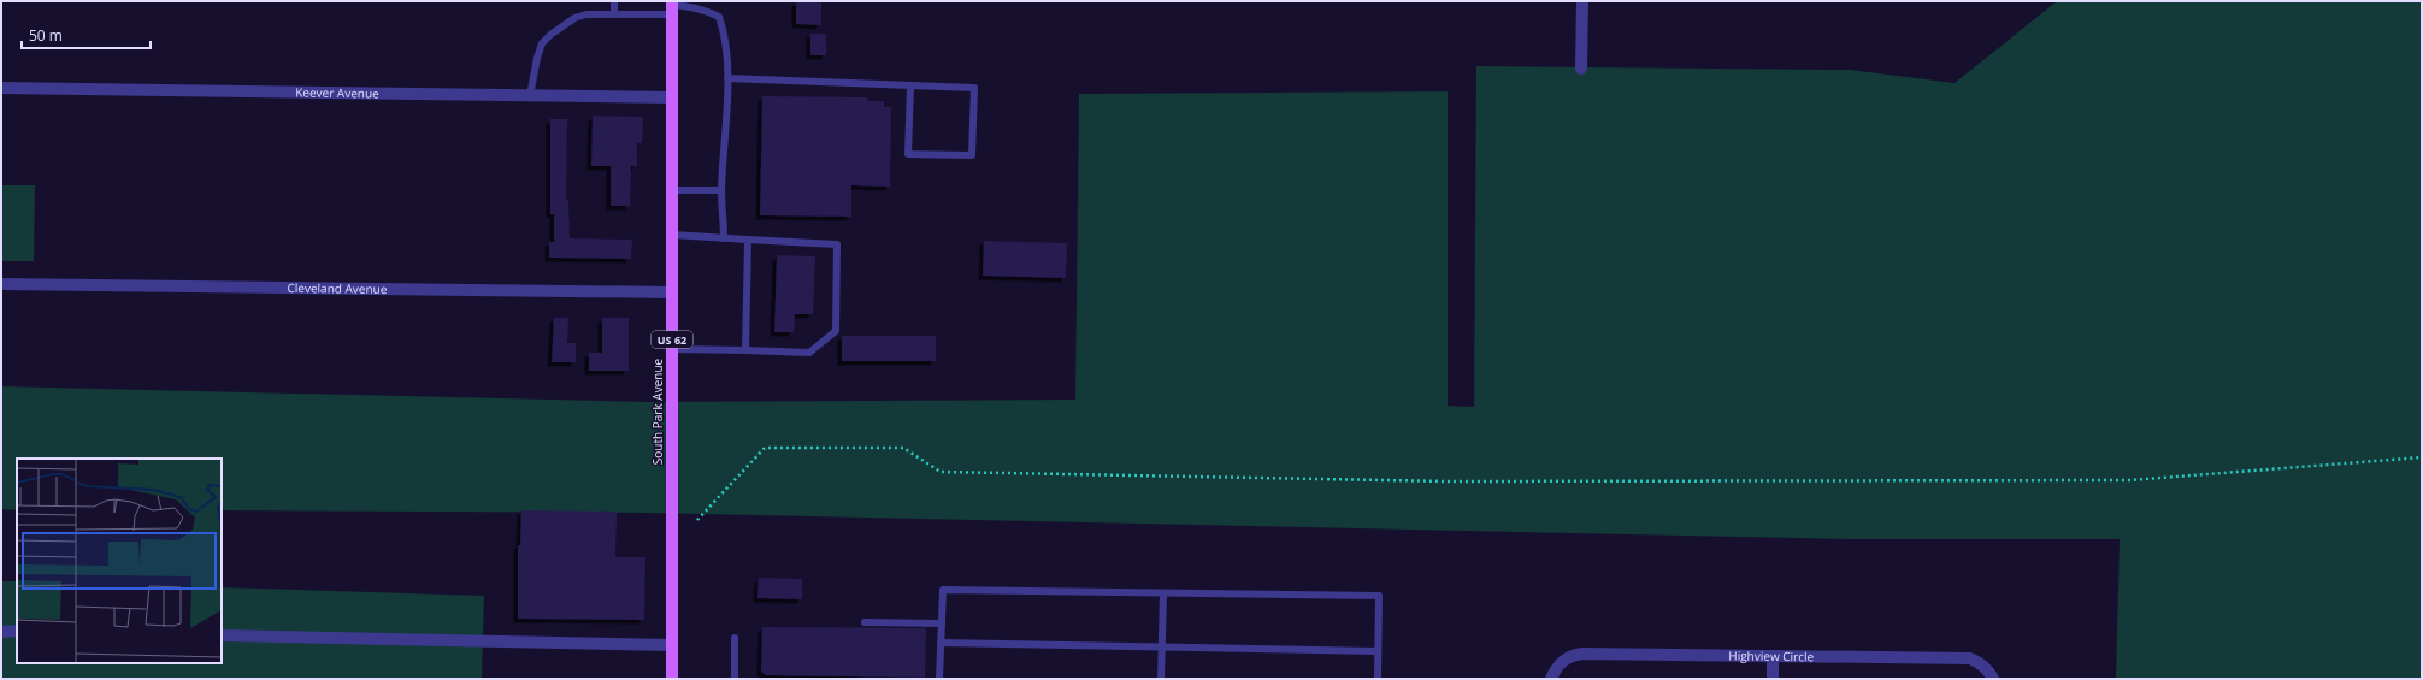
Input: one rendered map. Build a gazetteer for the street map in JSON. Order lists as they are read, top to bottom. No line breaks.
{"streets":{"main road":["US 62","South Park Avenue"],"street":["Keever Avenue","Cleveland Avenue","Highview Circle"]},"crossings":[["Keever Avenue","South Park Avenue"],["Cleveland Avenue","South Park Avenue"]],"scale_bar":"50 m"}
